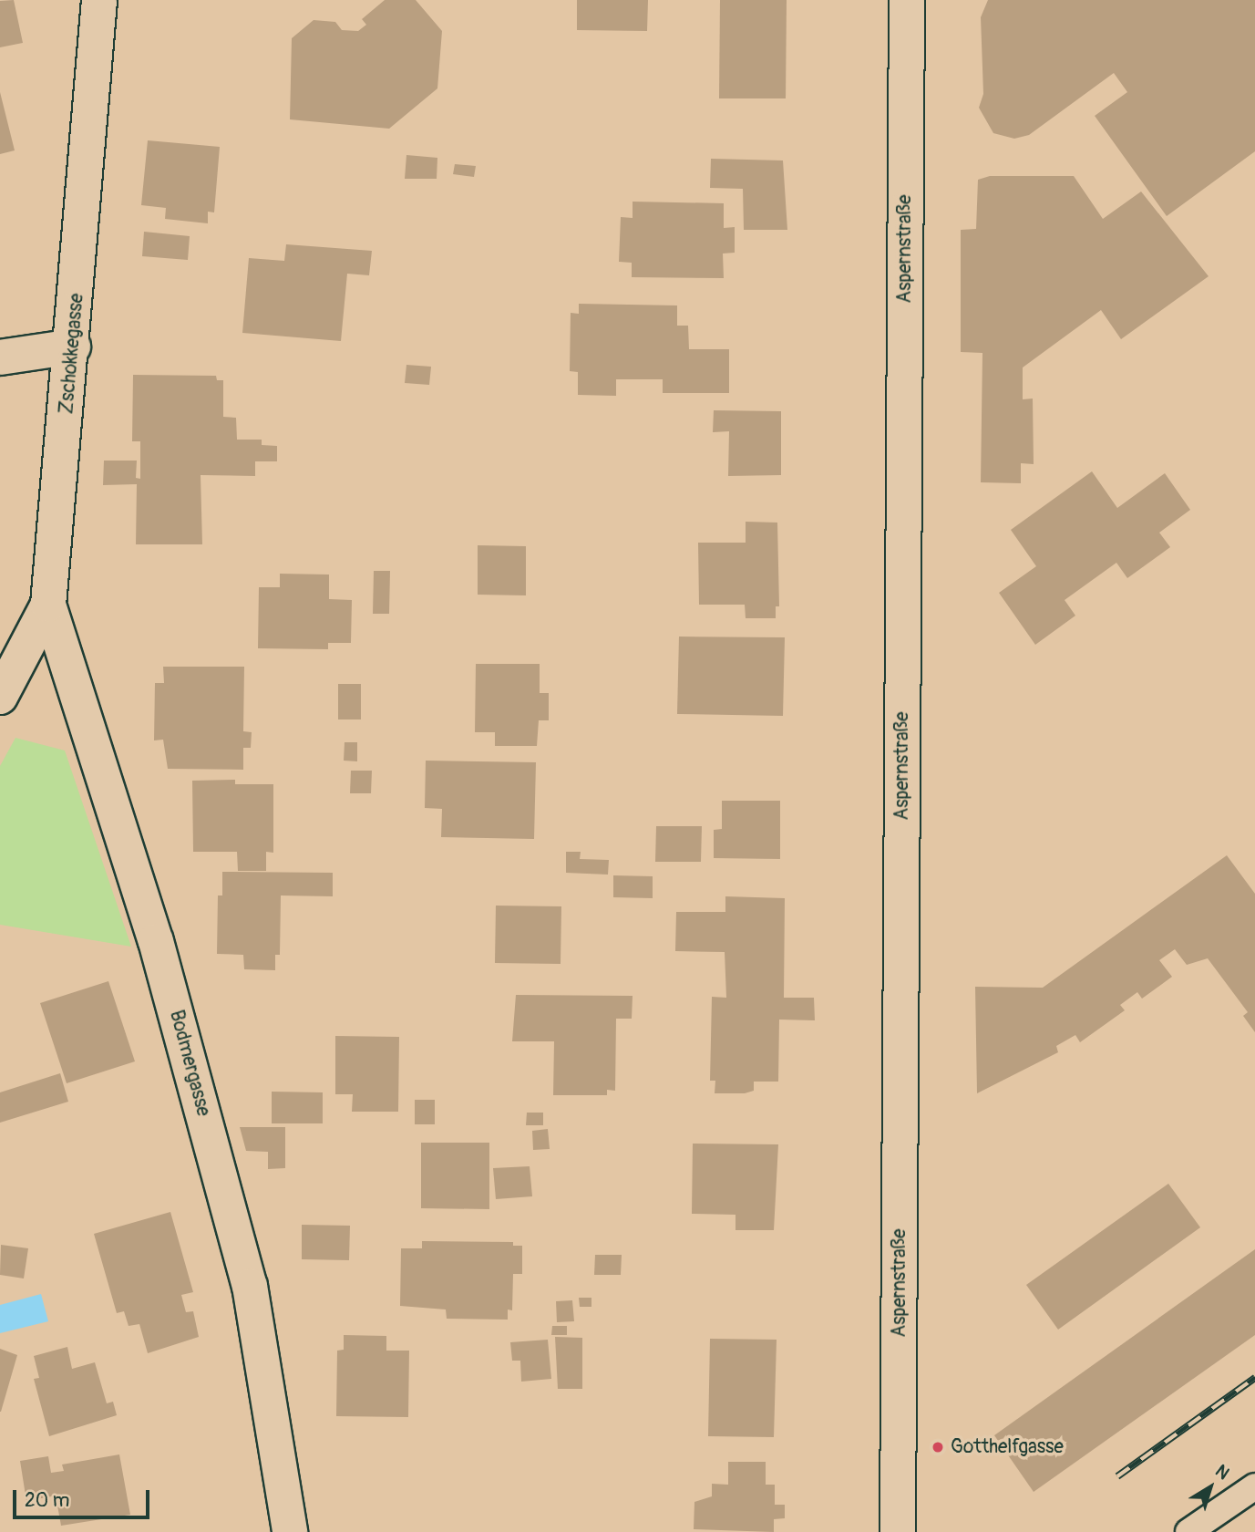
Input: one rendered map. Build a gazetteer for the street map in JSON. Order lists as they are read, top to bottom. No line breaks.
{"streets":{"street":["Aspernstraße","Zschokkegasse","Bodmergasse"]},"crossings":[["Zschokkegasse","Bodmergasse"]],"places":["Gotthelfgasse"],"scale_bar":"20 m","north":"top right"}
